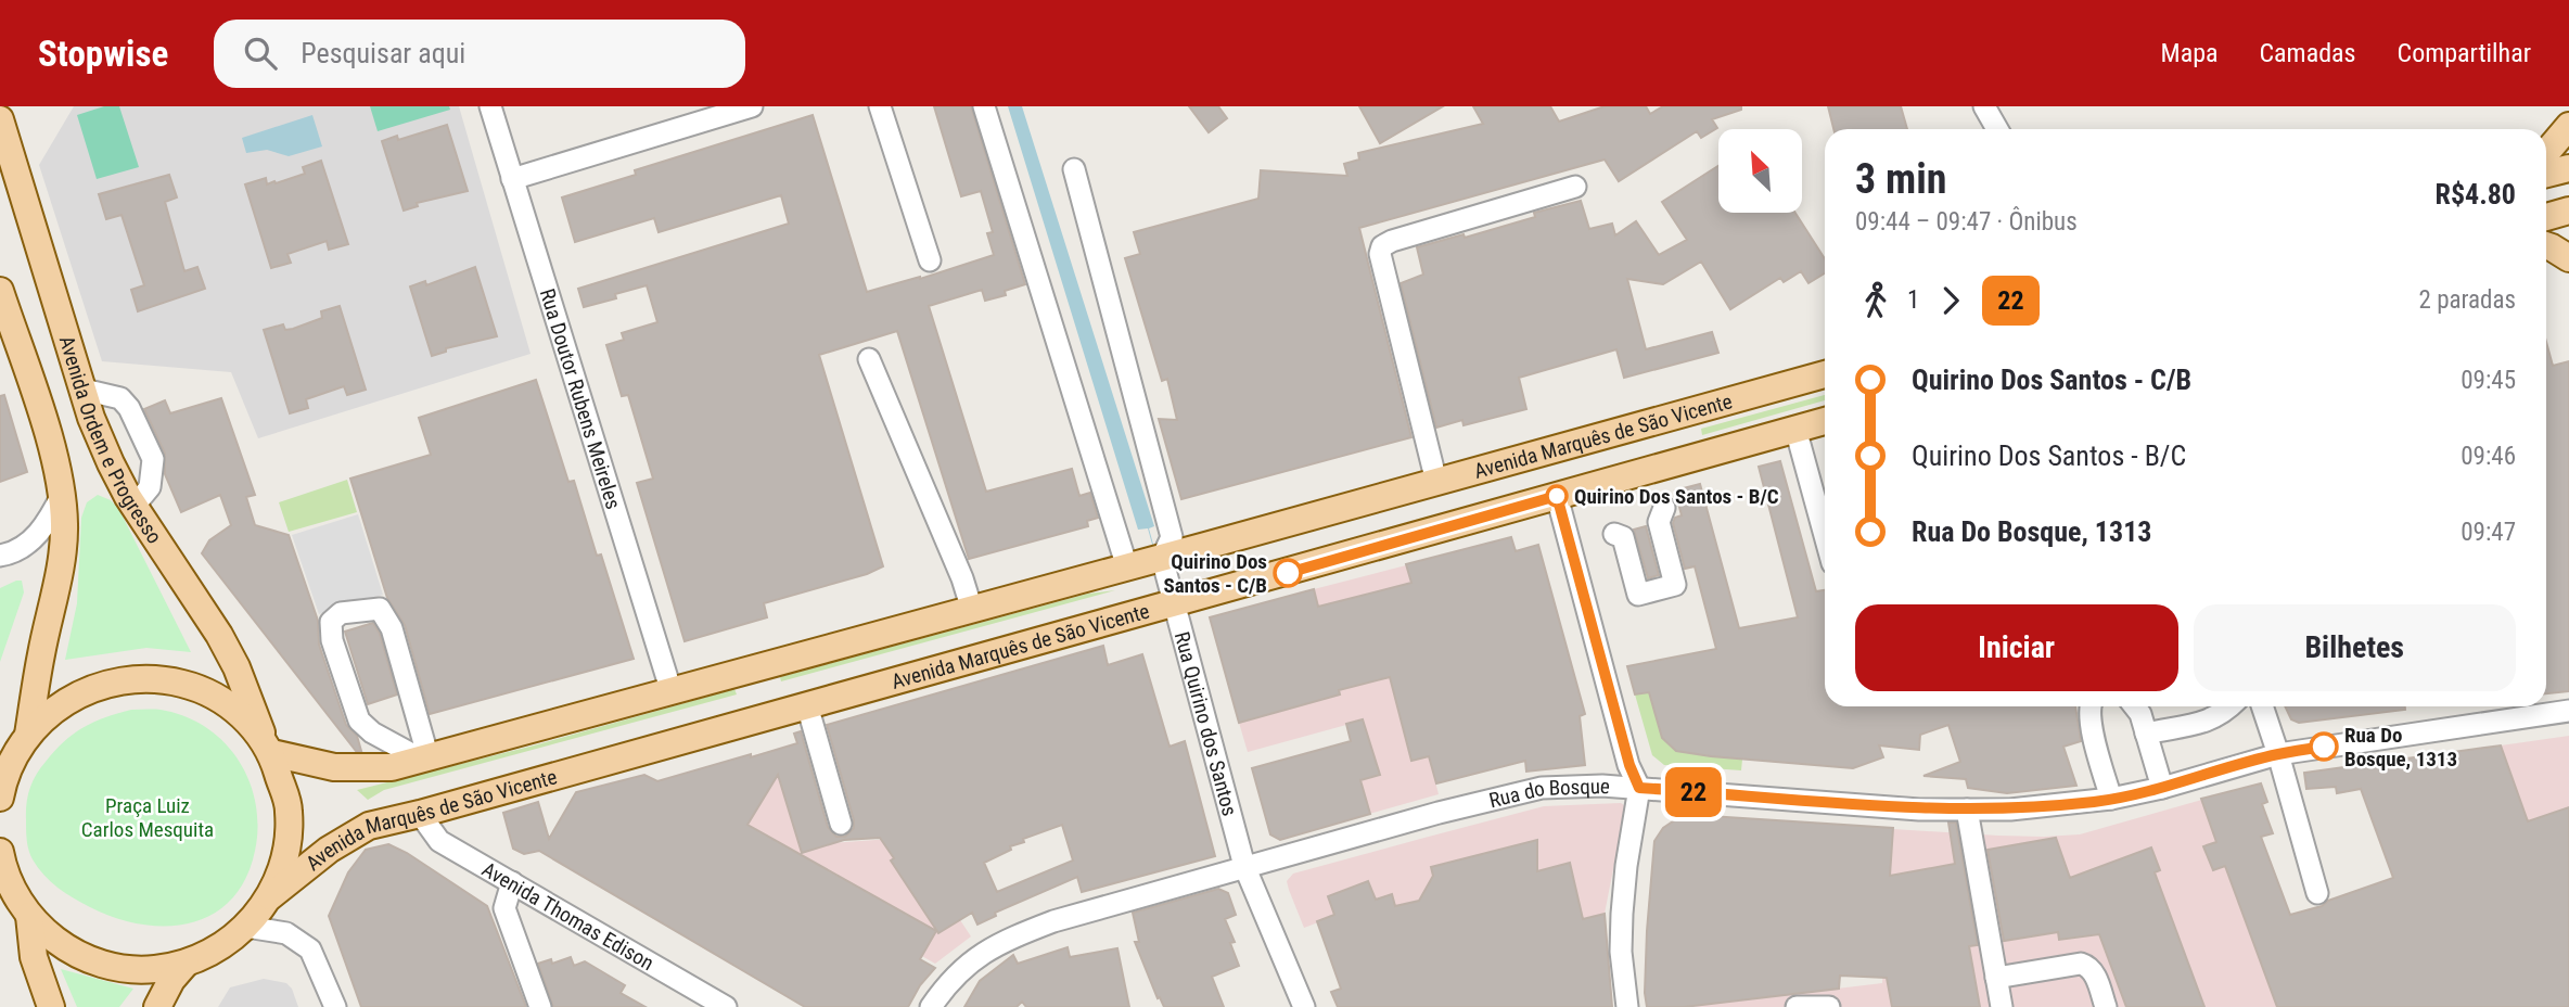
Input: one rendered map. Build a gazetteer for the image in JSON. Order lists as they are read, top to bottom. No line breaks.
{"streets":{"main road":["Avenida Marquês de São Vicente","Avenida Ordem e Progresso"],"street":["Rua Doutor Rubens Meireles","Rua Quirino dos Santos","Rua do Bosque","Avenida Thomas Edison"]},"crossings":[["Rua Doutor Rubens Meireles","Avenida Marquês de São Vicente"],["Avenida Marquês de São Vicente","Avenida Ordem e Progresso"],["Avenida Marquês de São Vicente","Rua Quirino dos Santos"],["Avenida Marquês de São Vicente","Avenida Thomas Edison"],["Rua Quirino dos Santos","Rua do Bosque"]],"parks":["Praça Luiz Carlos Mesquita"],"places":["Quirino Dos Santos - B/C","Quirino Dos Santos - C/B","Rua Do Bosque, 1313"],"lines":["bus line 22"],"north":"top left","page":{"header":"Stopwise","search":"Pesquisar aqui","nav":["Mapa","Camadas","Compartilhar"],"on_map":"22","heading":["3 min","09:44 – 09:47 · Ônibus","R$4.80"],"legs":["1","22","2 paradas"],"list":[{"name":"Quirino Dos Santos - C/B","value":"09:45"},{"name":"Quirino Dos Santos - B/C","value":"09:46"},{"name":"Rua Do Bosque, 1313","value":"09:47"}],"buttons":["Iniciar","Bilhetes"]}}
